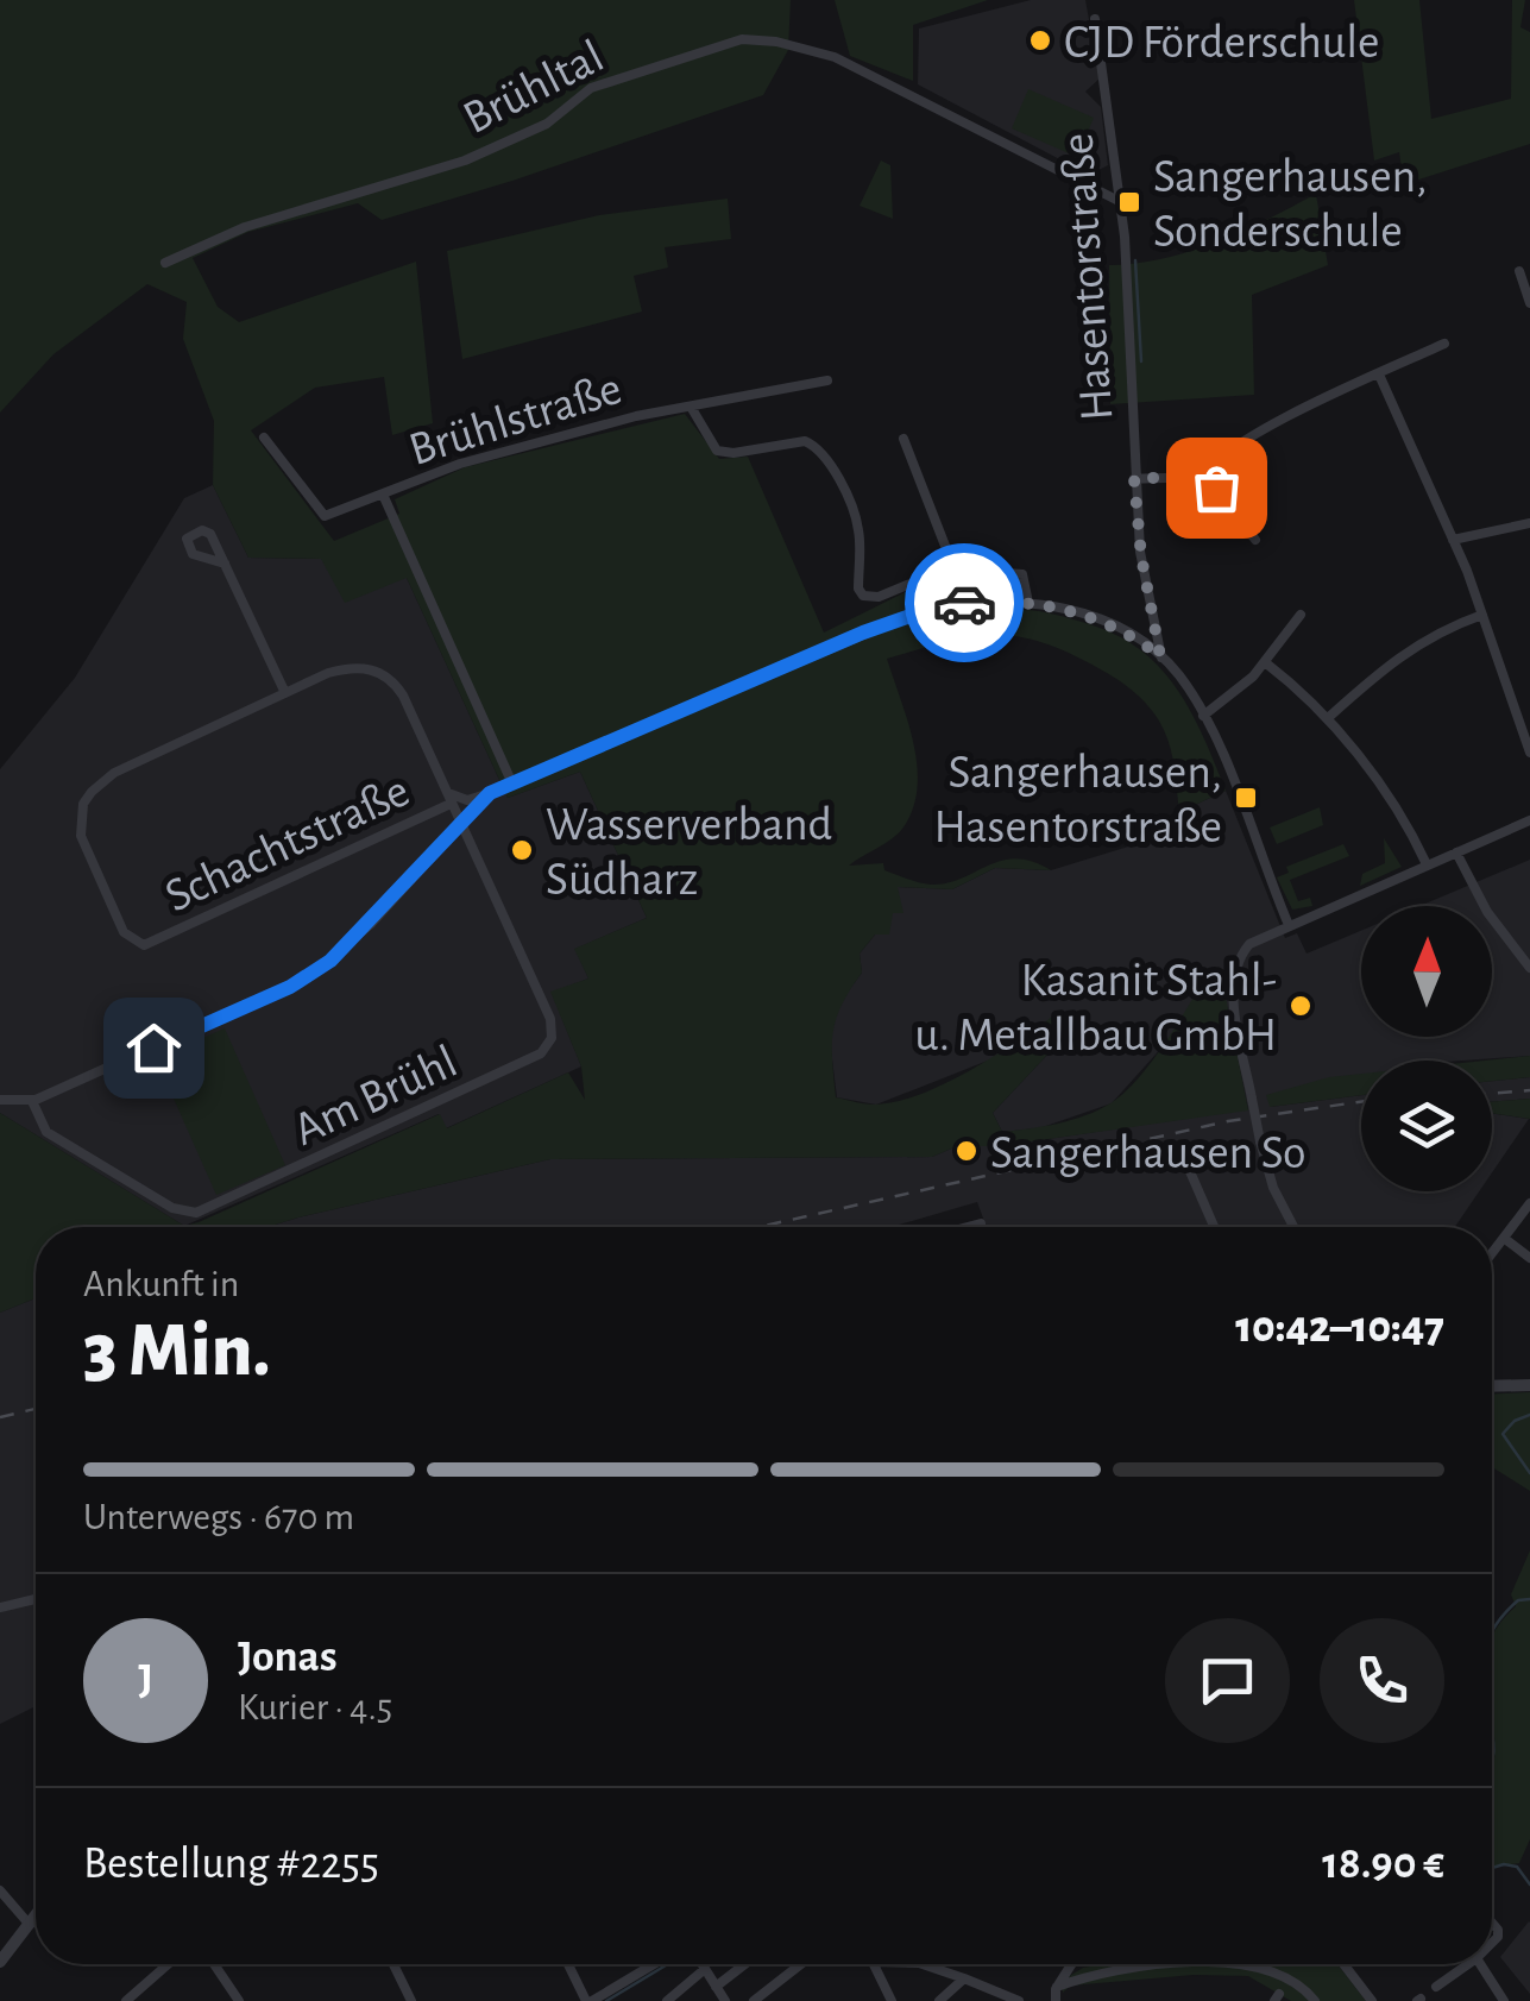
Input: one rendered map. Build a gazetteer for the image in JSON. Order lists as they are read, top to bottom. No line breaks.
{"streets":{"street":["Brühltal","Hasentorstraße","Brühlstraße","Schachtstraße","Am Brühl"]},"crossings":[["Brühltal","Hasentorstraße"],["Hasentorstraße","Schachtstraße"],["Schachtstraße","Am Brühl"]],"places":{"other":["CJD Förderschule","Wasserverband Südharz","Kasanit Stahl- u. Metallbau GmbH","Sangerhausen So"],"transit":["Sangerhausen, Sonderschule","Sangerhausen, Hasentorstraße"]},"north":"top","page":{"heading":["3 Min.","Ankunft in","10:42–10:47"],"panel":["Jonas","Kurier · 4.5","Bestellung #2255","18.90 €"],"bar":"Unterwegs · 670 m","round":"J"}}
